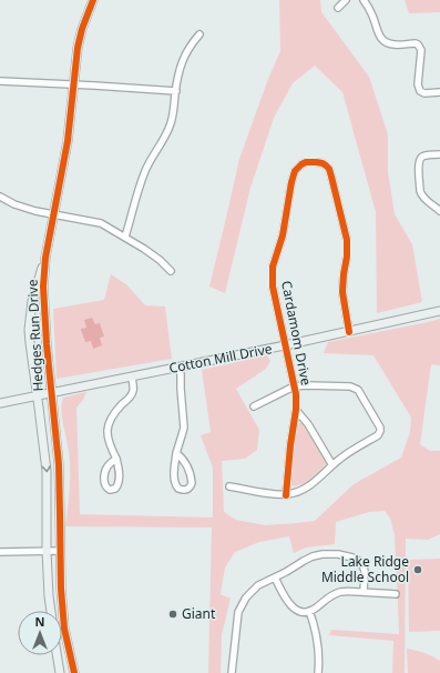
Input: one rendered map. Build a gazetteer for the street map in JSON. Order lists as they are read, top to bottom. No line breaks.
{"streets":{"street":["Cardamom Drive","Hedges Run Drive","Cotton Mill Drive"]},"crossings":[["Cardamom Drive","Cotton Mill Drive"],["Hedges Run Drive","Cotton Mill Drive"]],"places":["Lake Ridge Middle School","Giant"],"north":"top"}
